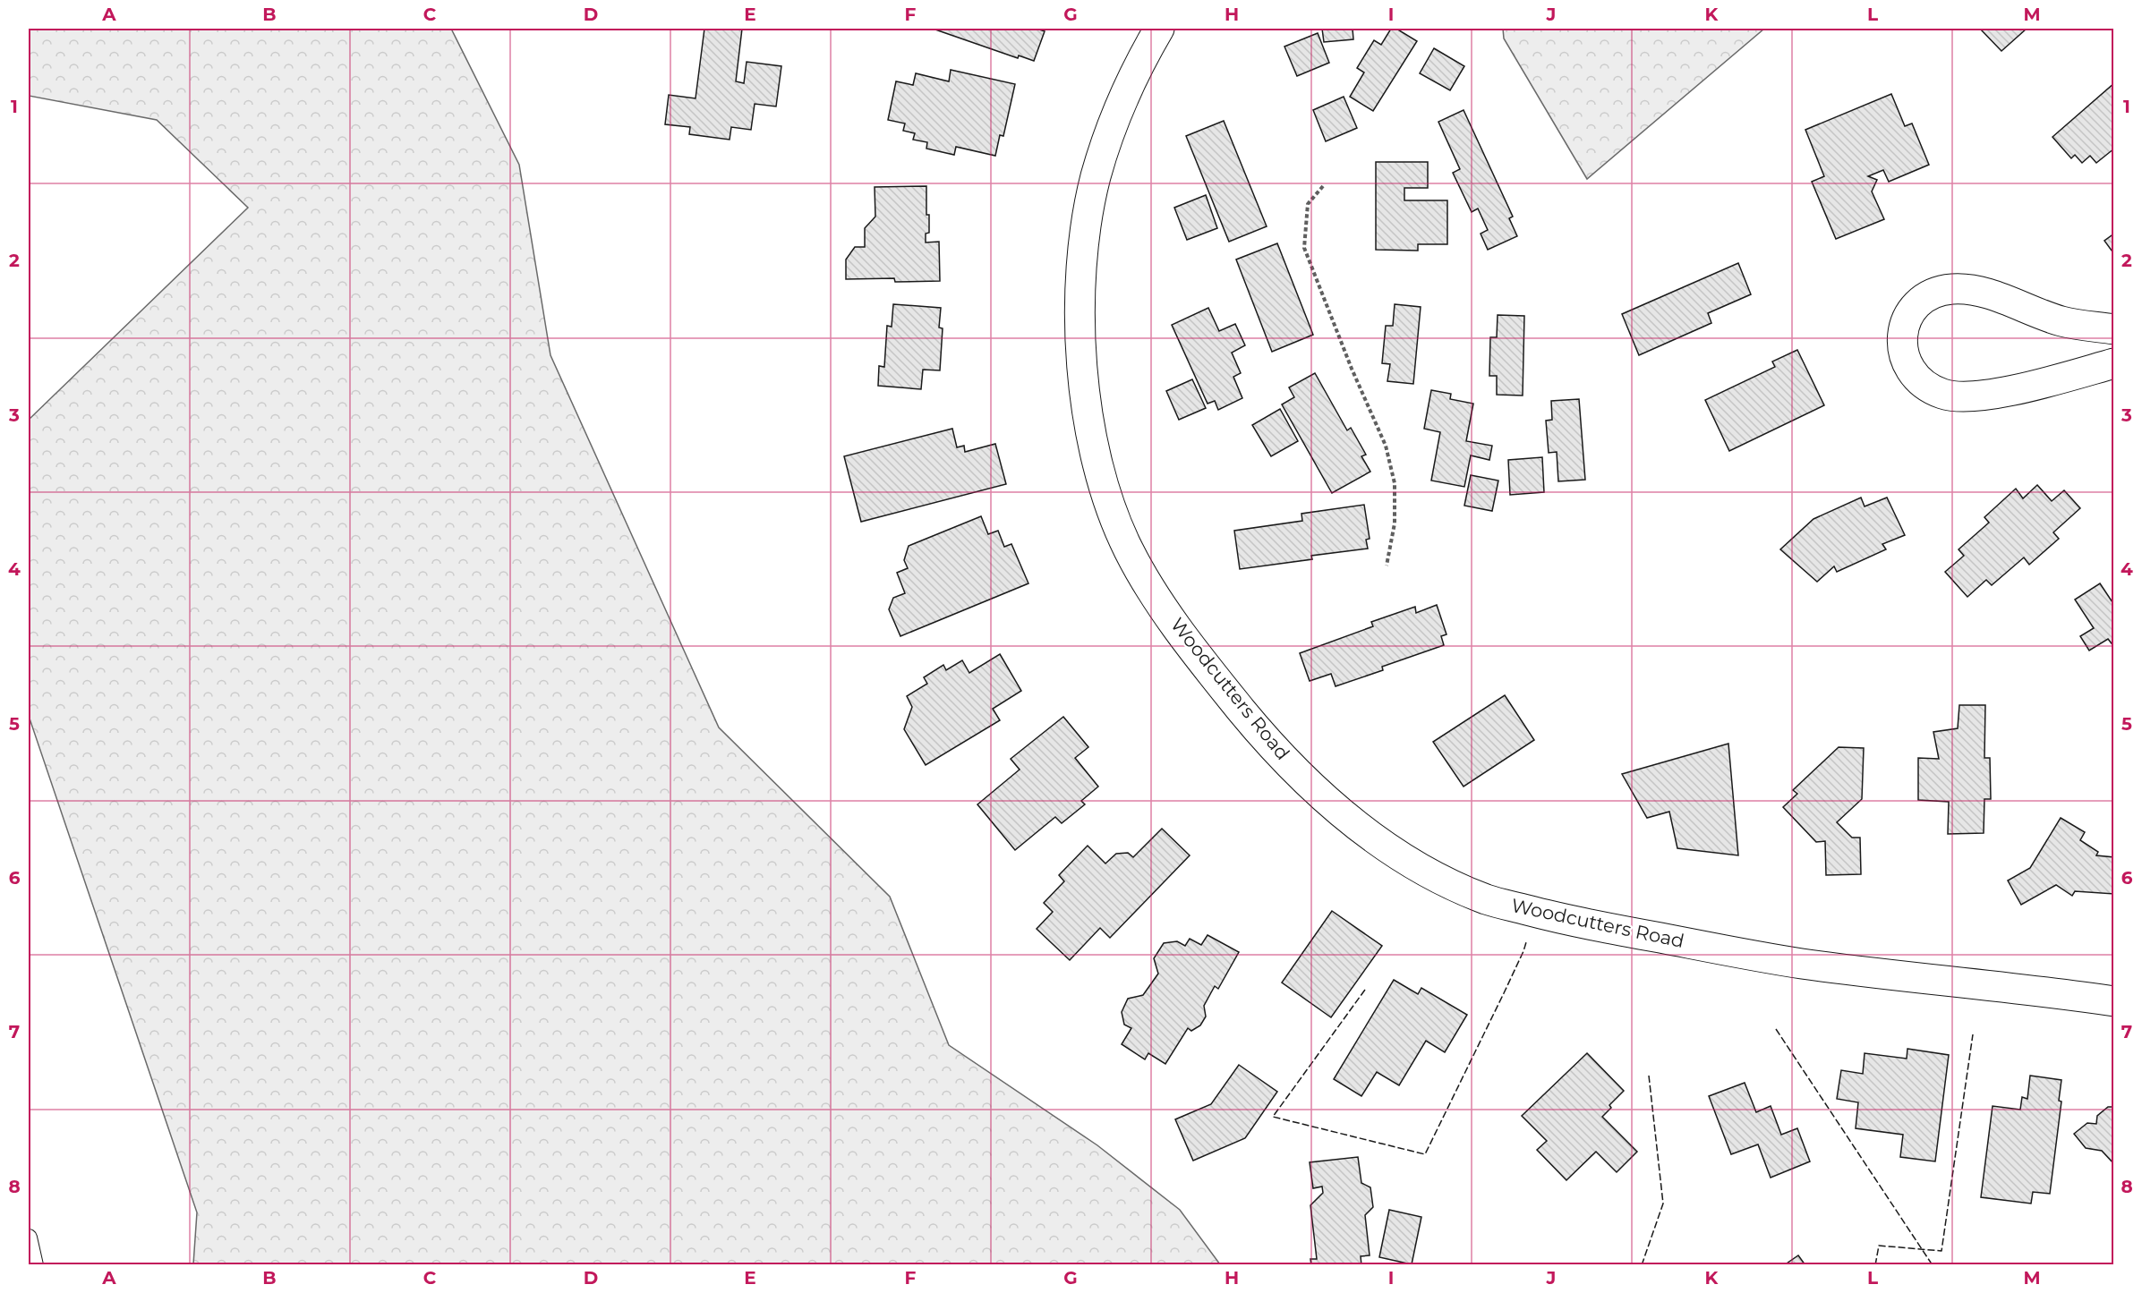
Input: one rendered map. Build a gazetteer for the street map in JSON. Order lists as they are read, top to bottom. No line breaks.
{"streets":{"street":["Woodcutters Road"]},"grid":{"columns":["A","B","C","D","E","F","G","H","I","J","K","L","M"],"rows":["1","2","3","4","5","6","7","8"]}}
